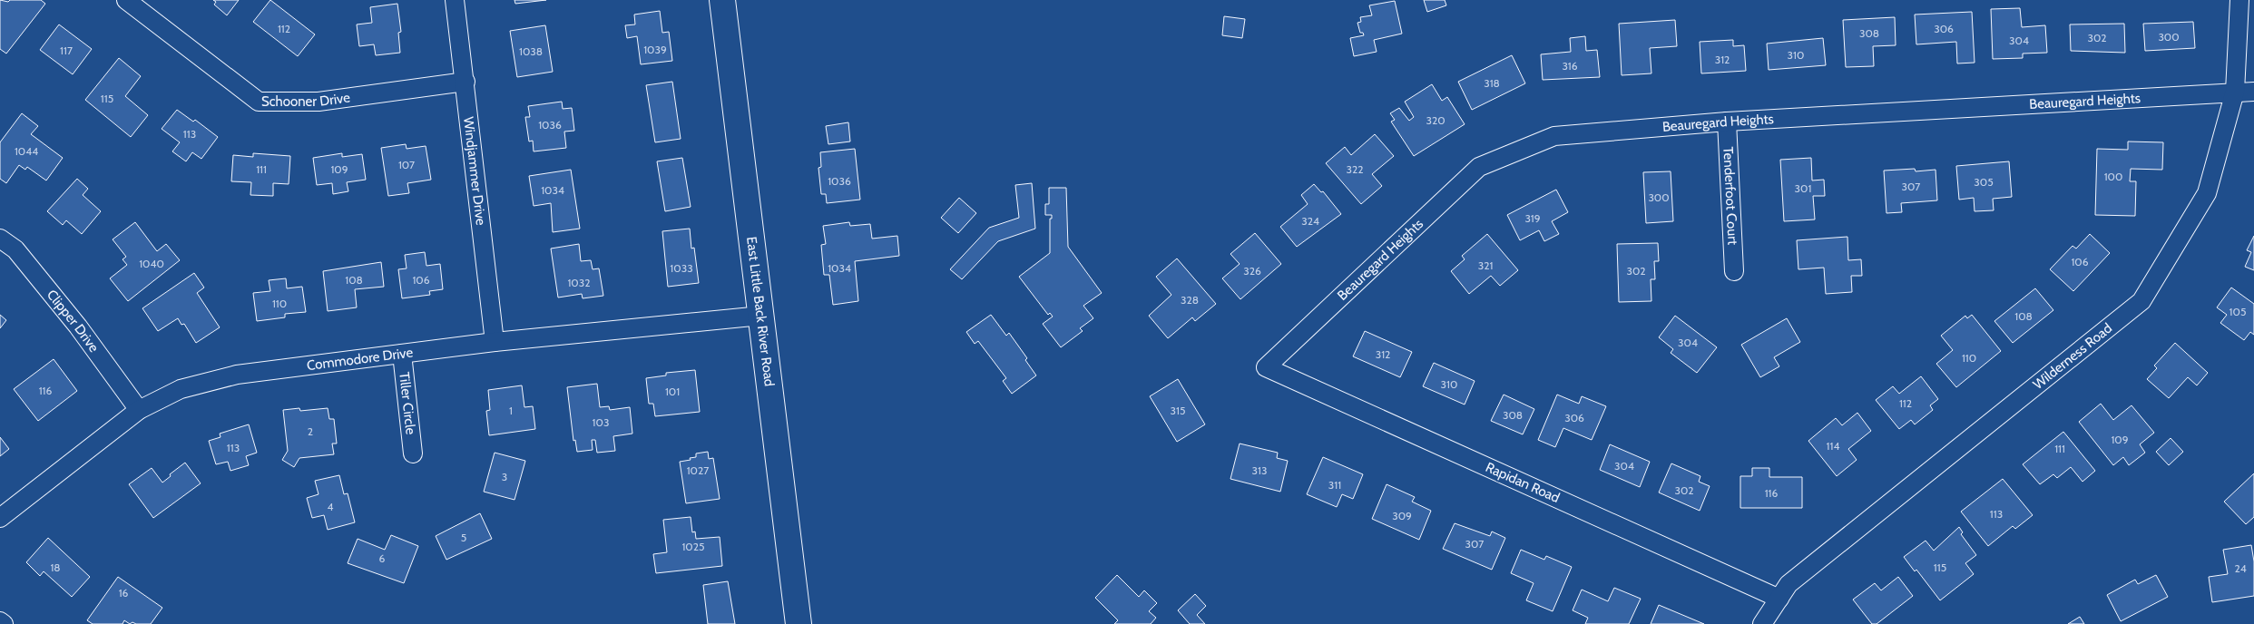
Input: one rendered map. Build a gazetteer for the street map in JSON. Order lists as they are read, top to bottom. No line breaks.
{"streets":{"street":["Schooner Drive","Beauregard Heights","Windjammer Drive","Tenderfoot Court","East Little Back River Road","Clipper Drive","Wilderness Road","Commodore Drive","Tiller Circle","Rapidan Road"]},"crossings":[["Schooner Drive","Windjammer Drive"],["Beauregard Heights","Tenderfoot Court"],["Beauregard Heights","Wilderness Road"],["Beauregard Heights","Rapidan Road"],["Windjammer Drive","Commodore Drive"],["East Little Back River Road","Commodore Drive"],["Clipper Drive","Commodore Drive"],["Wilderness Road","Rapidan Road"],["Commodore Drive","Tiller Circle"]],"house_numbers":["112","306","308","300","302","304","1039","117","1038","310","312","316","318","115","320","1036","113","1044","107","111","109","322","100","1036","305","307","301","1034","300","319","324","106","1040","321","1033","1034","326","302","108","106","1032","328","110","105","108","304","312","110","310","116","101","112","1","315","308","306","103","2","109","114","113","111","304","1027","313","3","311","302","116","4","113","309","5","307","1025","6","18","115","24","16"]}
